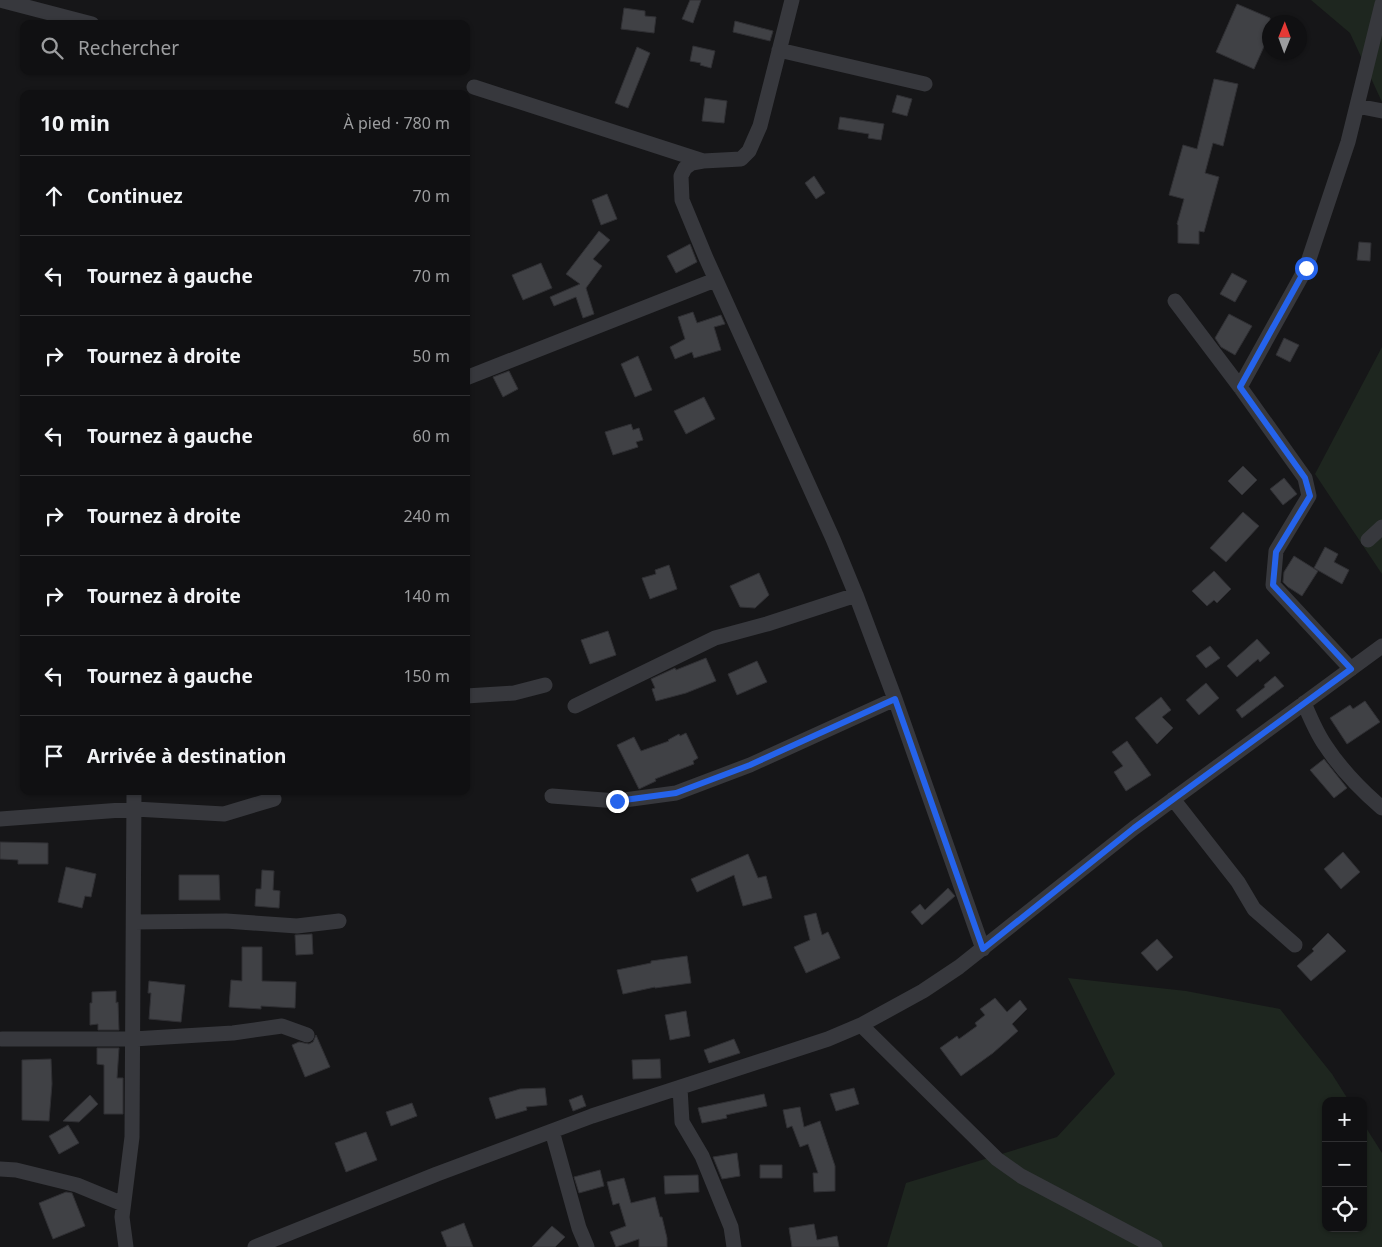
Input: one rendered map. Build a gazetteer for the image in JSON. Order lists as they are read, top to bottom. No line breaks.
{"north":"top","page":{"search":"Rechercher","heading":["10 min","À pied · 780 m"],"list":[["Continuez","70 m"],["Tournez à gauche","70 m"],["Tournez à droite","50 m"],["Tournez à gauche","60 m"],["Tournez à droite","240 m"],["Tournez à droite","140 m"],["Tournez à gauche","150 m"],"Arrivée à destination"],"map_buttons":["+","−"]}}
